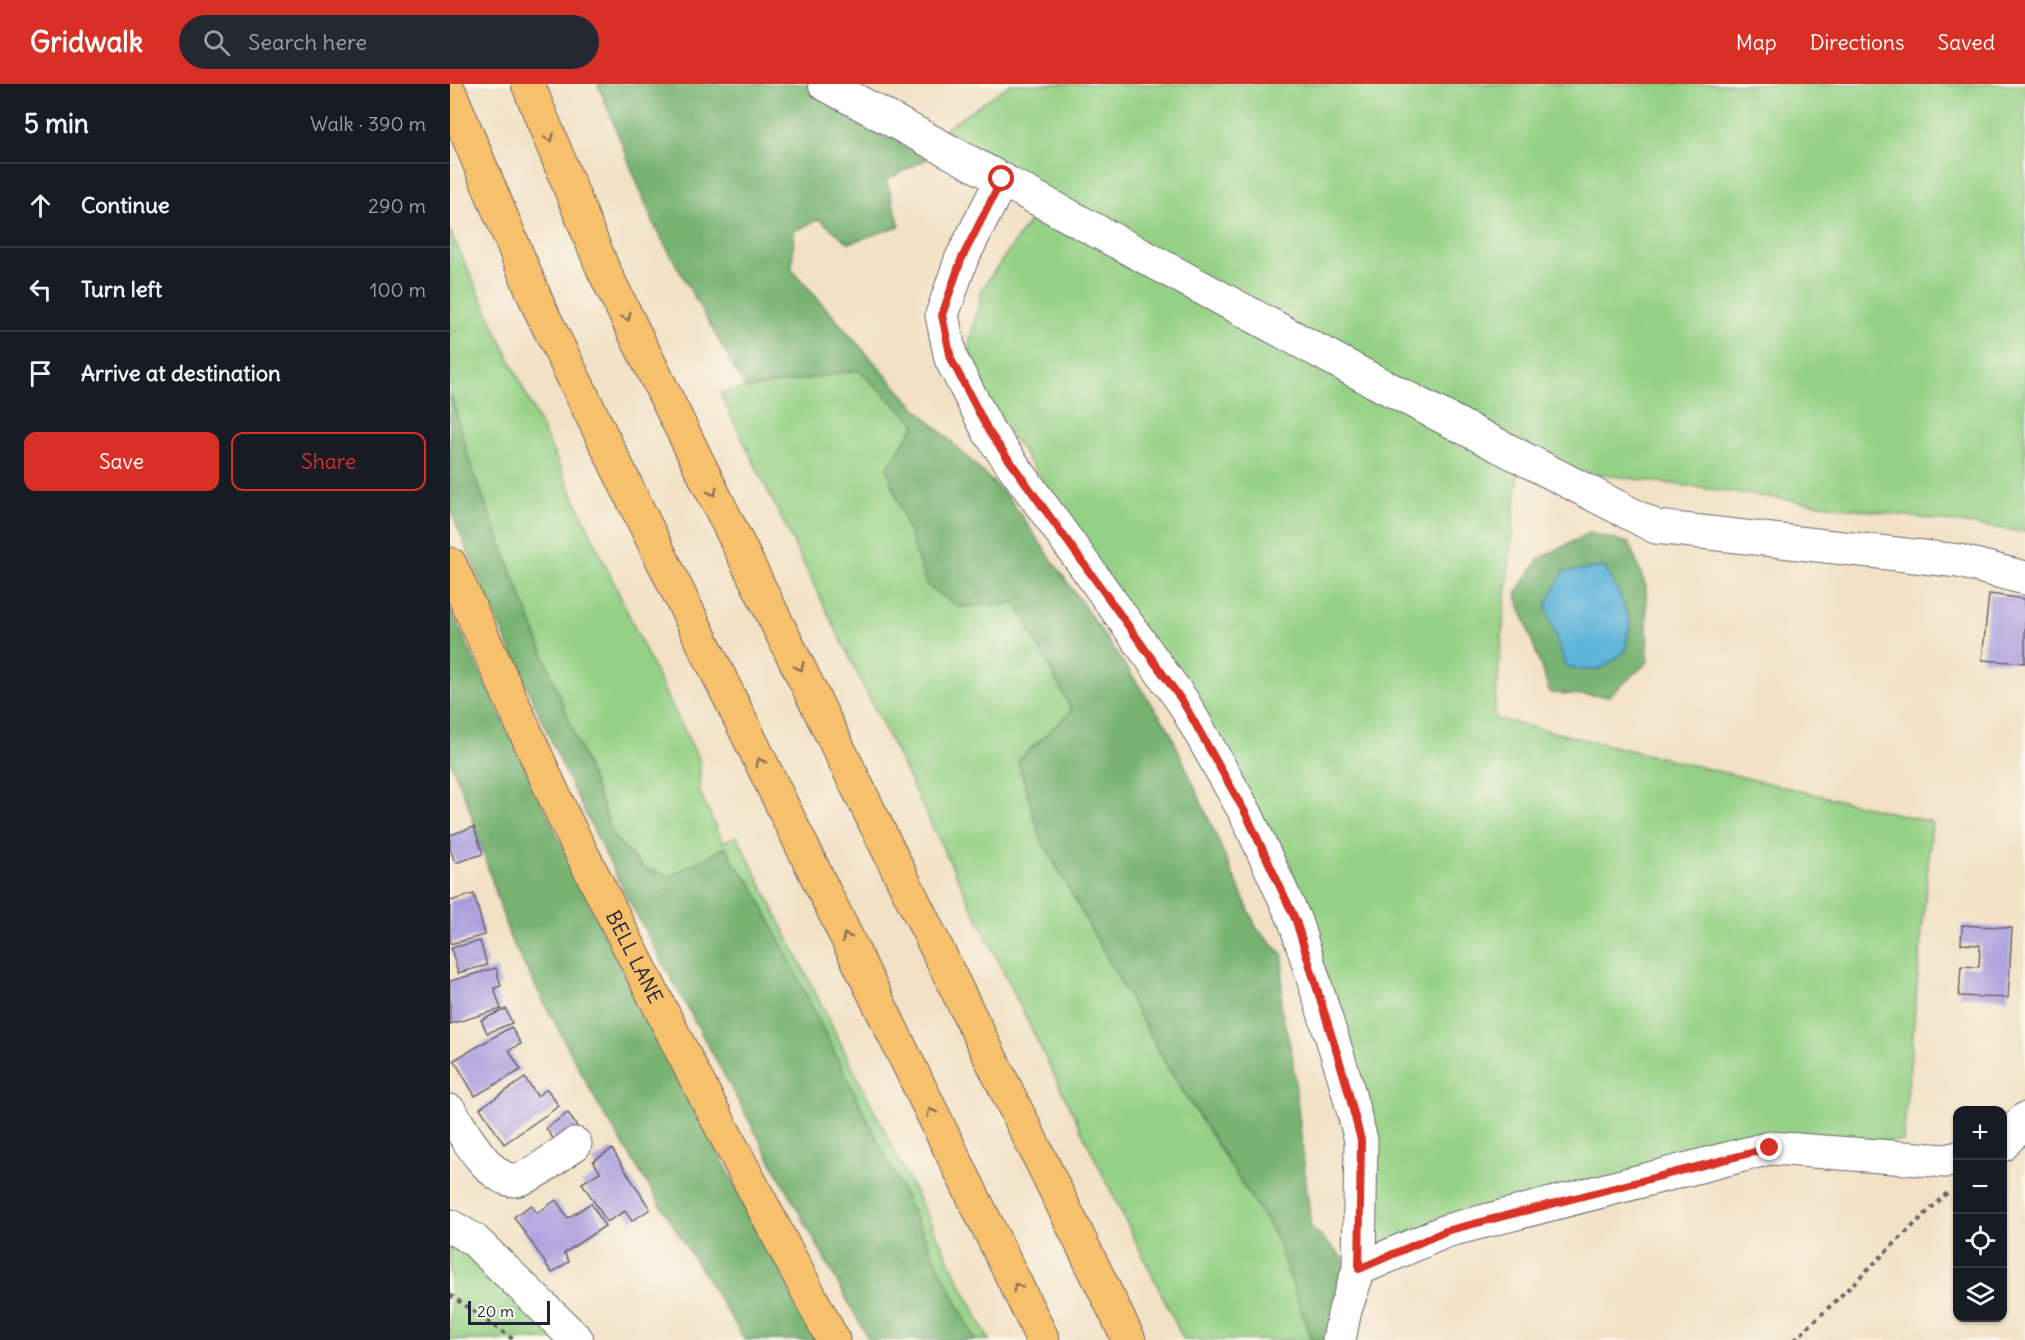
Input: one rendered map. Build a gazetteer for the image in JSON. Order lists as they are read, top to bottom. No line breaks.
{"streets":{"main road":["BELL LANE"]},"scale_bar":"20 m","page":{"header":"Gridwalk","search":"Search here","nav":["Map","Directions","Saved"],"heading":["5 min","Walk · 390 m"],"list":[["Continue","290 m"],["Turn left","100 m"],"Arrive at destination"],"buttons":["Save","Share"],"map_buttons":["+","−"],"scale":"20 m"}}
